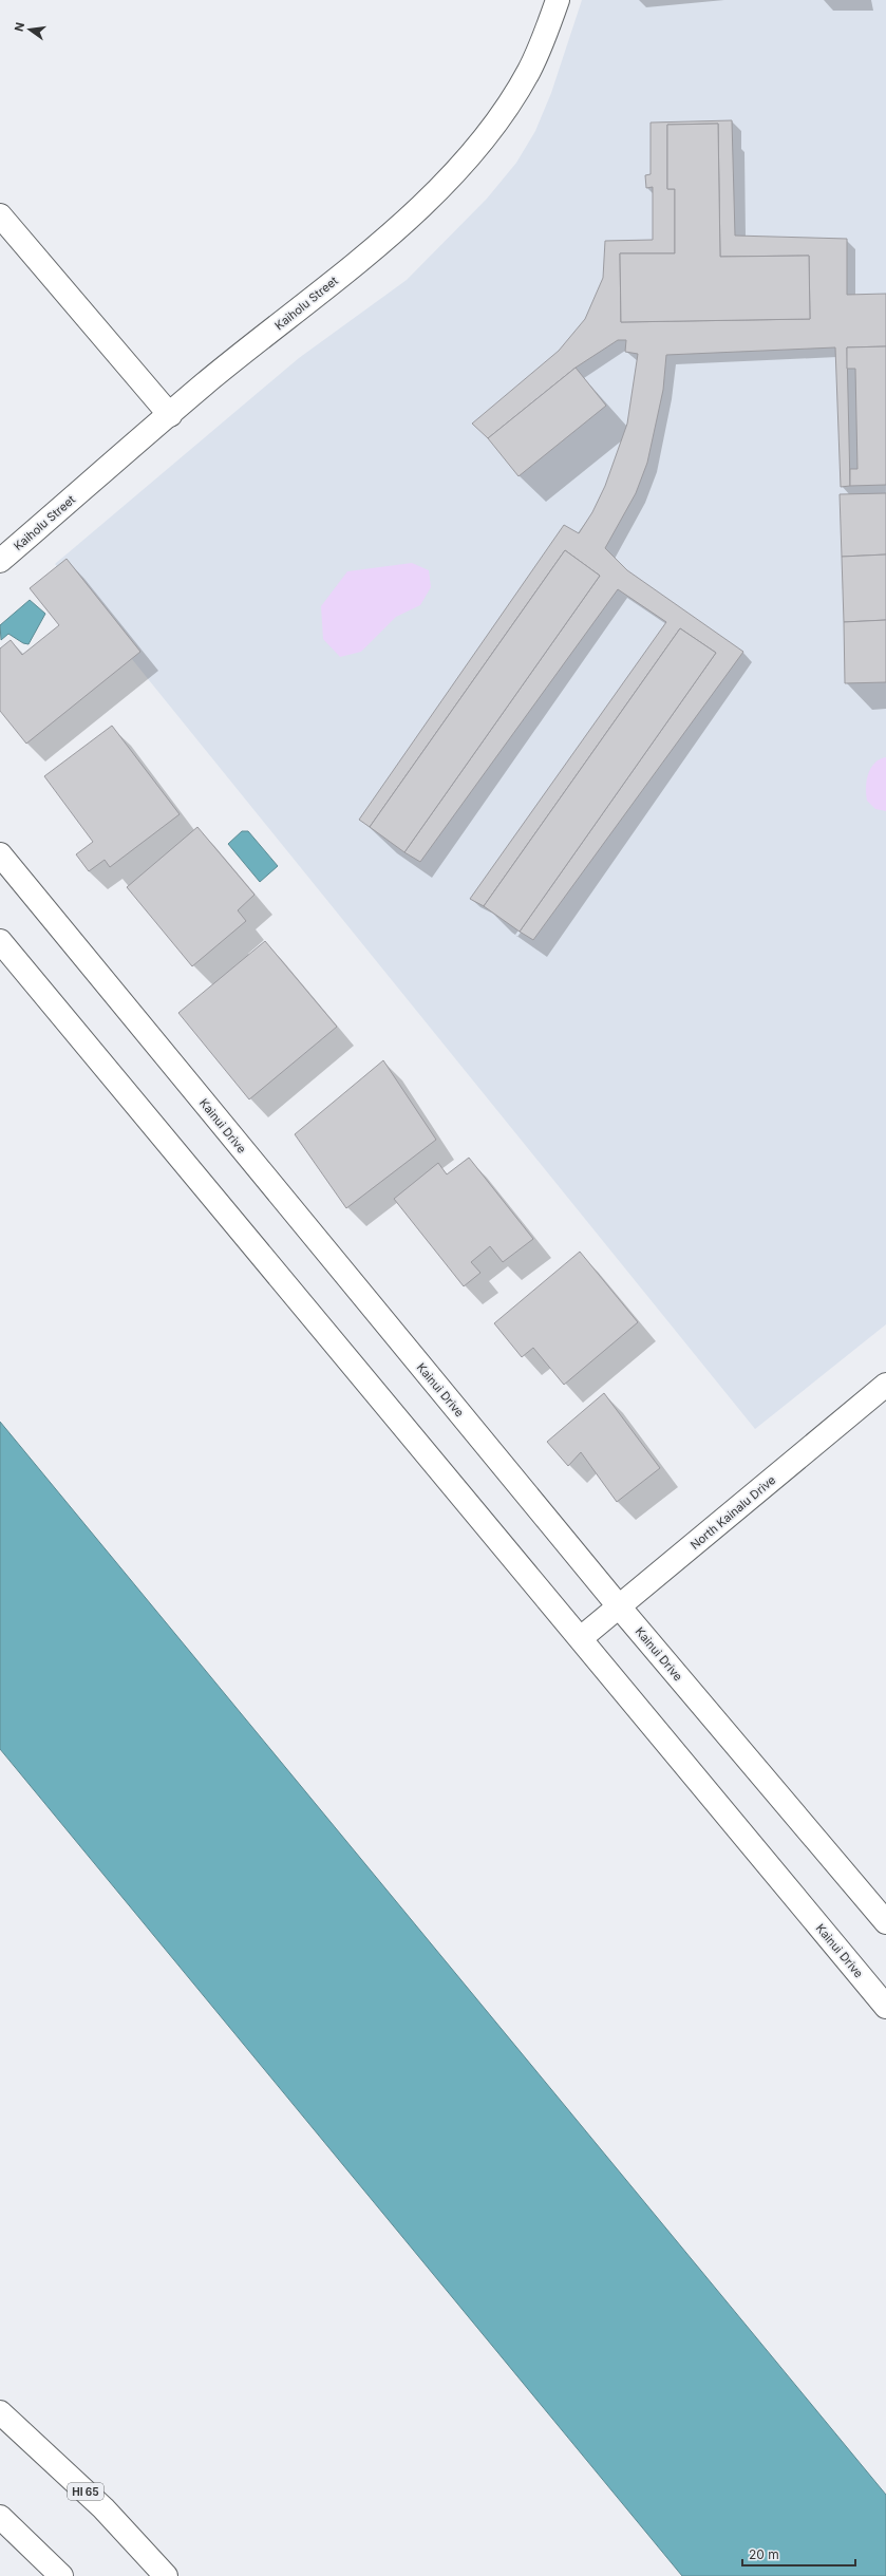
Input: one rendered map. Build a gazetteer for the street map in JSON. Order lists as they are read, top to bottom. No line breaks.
{"streets":{"street":["Kaiholu Street","Kainui Drive","North Kainalu Drive","HI 65"]},"crossings":[["Kainui Drive","North Kainalu Drive"]],"scale_bar":"20 m","north":"left"}
